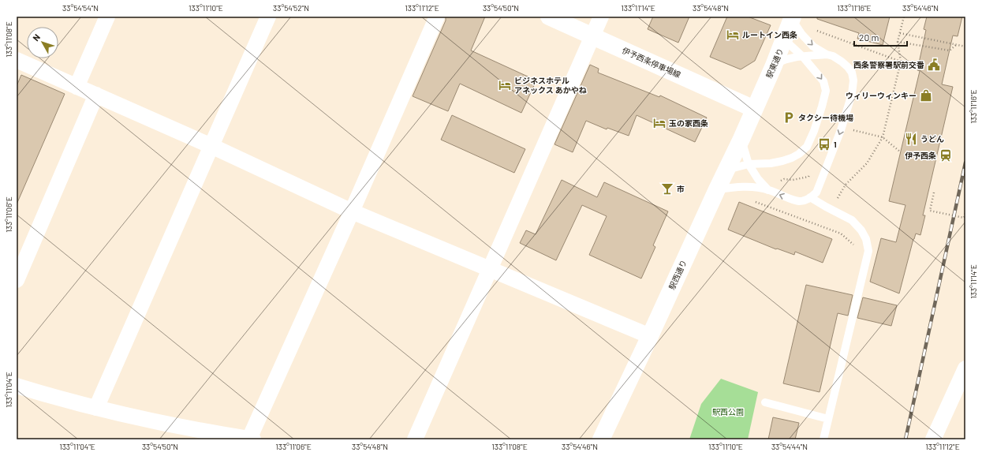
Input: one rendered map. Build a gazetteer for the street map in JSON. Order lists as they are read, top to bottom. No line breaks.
{"streets":{"street":["伊予西条停車場線","駅東通り","駅西通り"]},"crossings":[["伊予西条停車場線","駅東通り"],["伊予西条停車場線","駅西通り"],["駅東通り","駅西通り"]],"parks":["駅西公園"],"places":{"hotel":["ルートイン西条","ビジネスホテル アネックス あかやね","玉の家西条"],"public building":["西条警察署駅前交番"],"shop":["ウィリーウィンキー"],"parking":["タクシー待機場"],"restaurant":["うどん"],"bus stop":["1"],"station":["伊予西条"],"bar":["市"]},"scale_bar":"20 m","north":"top left","coordinates":["33°54'54\"N","133°11'10\"E","33°54'52\"N","133°11'12\"E","33°54'50\"N","133°11'14\"E","33°54'48\"N","133°11'16\"E","33°54'46\"N","133°11'08\"E","133°11'06\"E","133°11'04\"E","33°54'44\"N"]}
